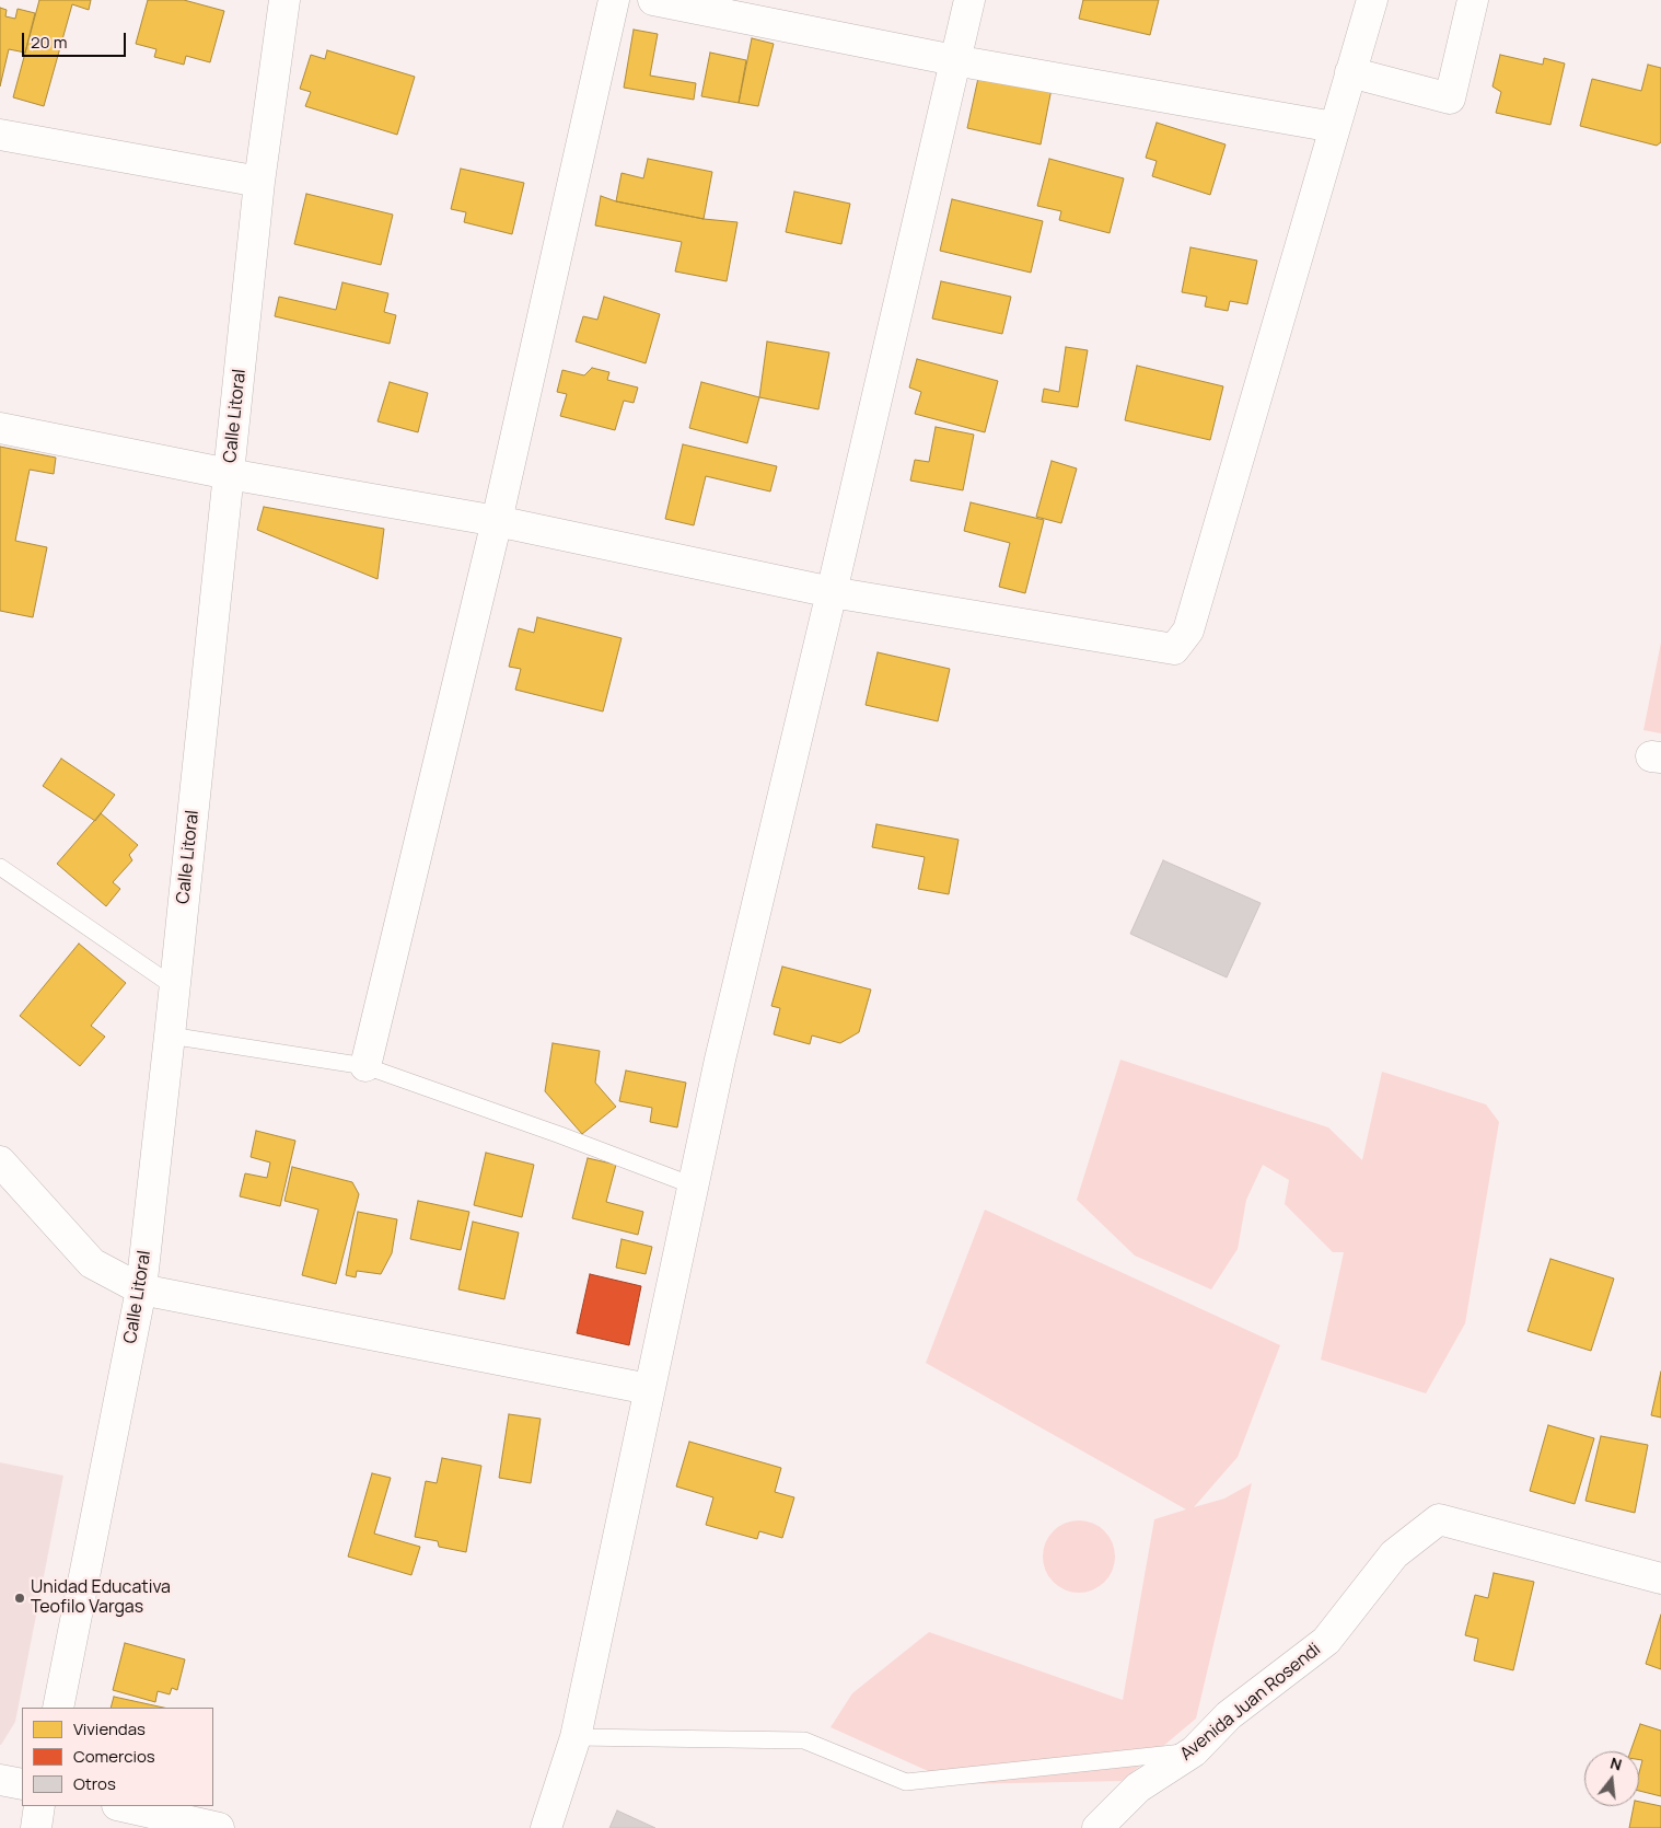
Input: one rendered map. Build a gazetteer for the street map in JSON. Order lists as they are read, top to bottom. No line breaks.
{"streets":{"street":["Calle Litoral","Avenida Juan Rosendi"]},"places":["Unidad Educativa Teofilo Vargas"],"legend":["Viviendas","Comercios","Otros"],"scale_bar":"20 m","north":"top"}
